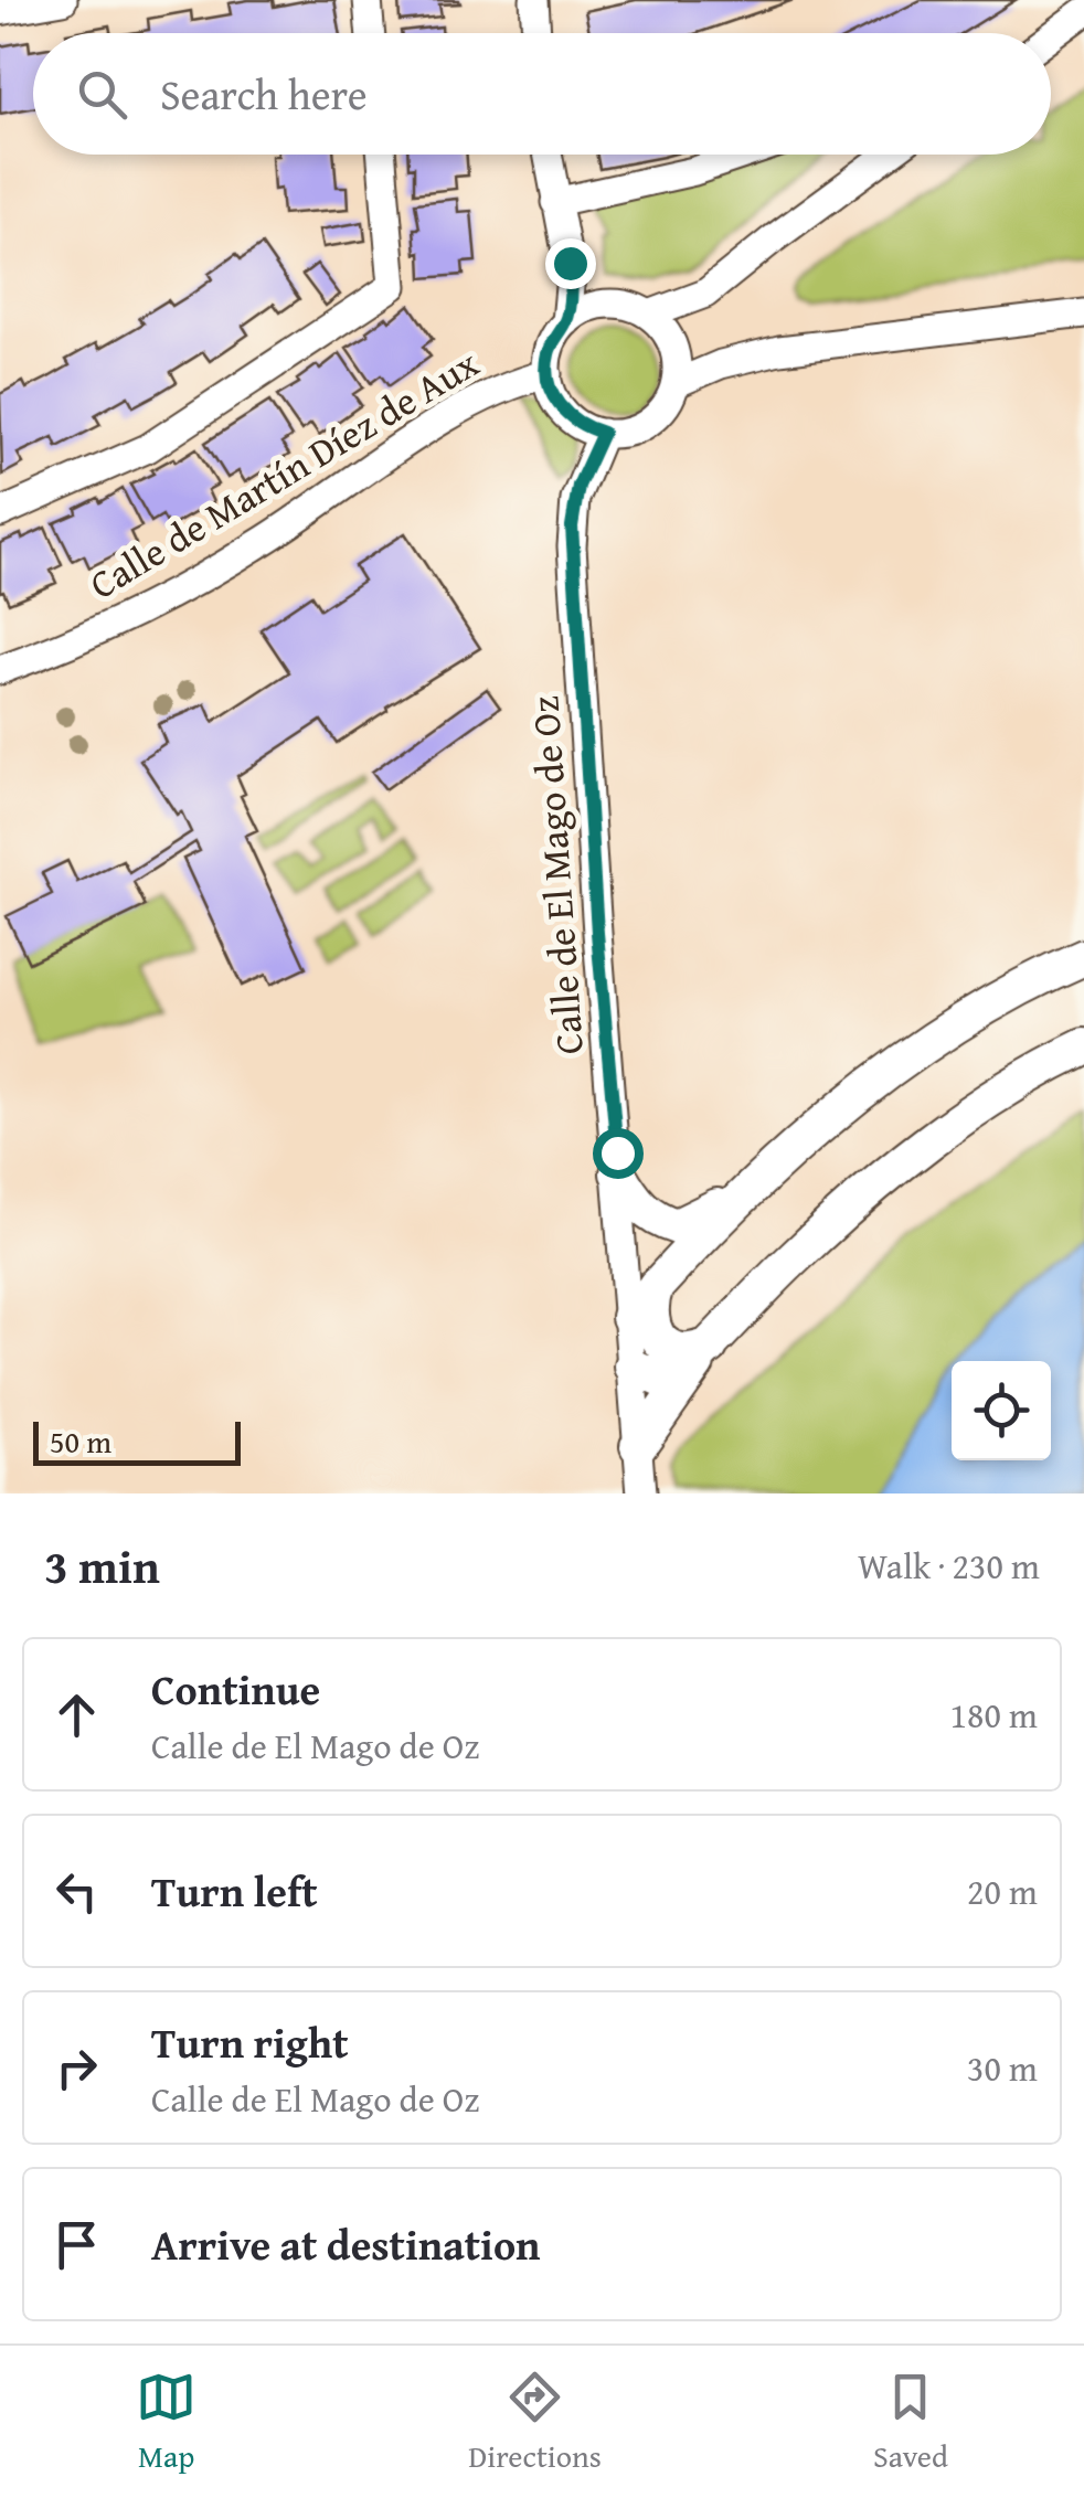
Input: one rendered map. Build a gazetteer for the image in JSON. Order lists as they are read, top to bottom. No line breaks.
{"streets":{"street":["Calle de Martín Díez de Aux","Calle de El Mago de Oz"]},"crossings":[["Calle de Martín Díez de Aux","Calle de El Mago de Oz"]],"scale_bar":"50 m","page":{"search":"Search here","scale":"50 m","heading":["3 min","Walk · 230 m"],"list":[["Continue","Calle de El Mago de Oz","180 m"],["Turn left","20 m"],["Turn right","Calle de El Mago de Oz","30 m"],"Arrive at destination"],"nav":["Map","Directions","Saved"]}}
